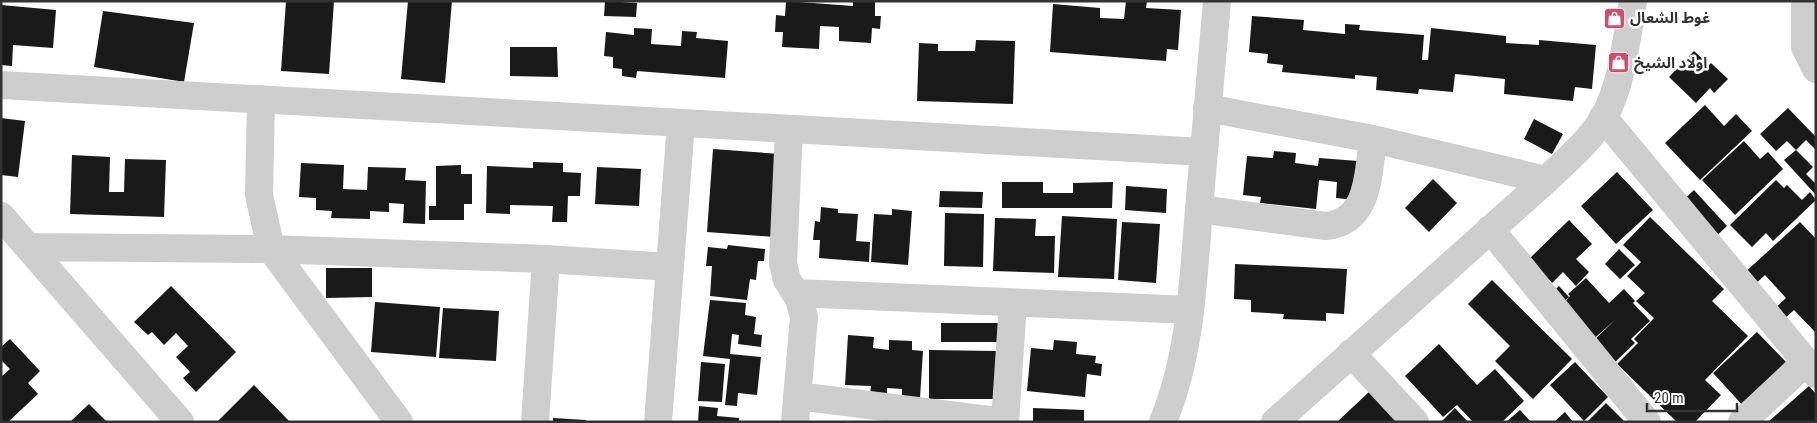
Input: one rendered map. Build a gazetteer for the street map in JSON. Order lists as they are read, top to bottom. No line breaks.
{"places":{"shop":["غوط الشعال","اولاد الشيخ"]},"scale_bar":"20 m"}
